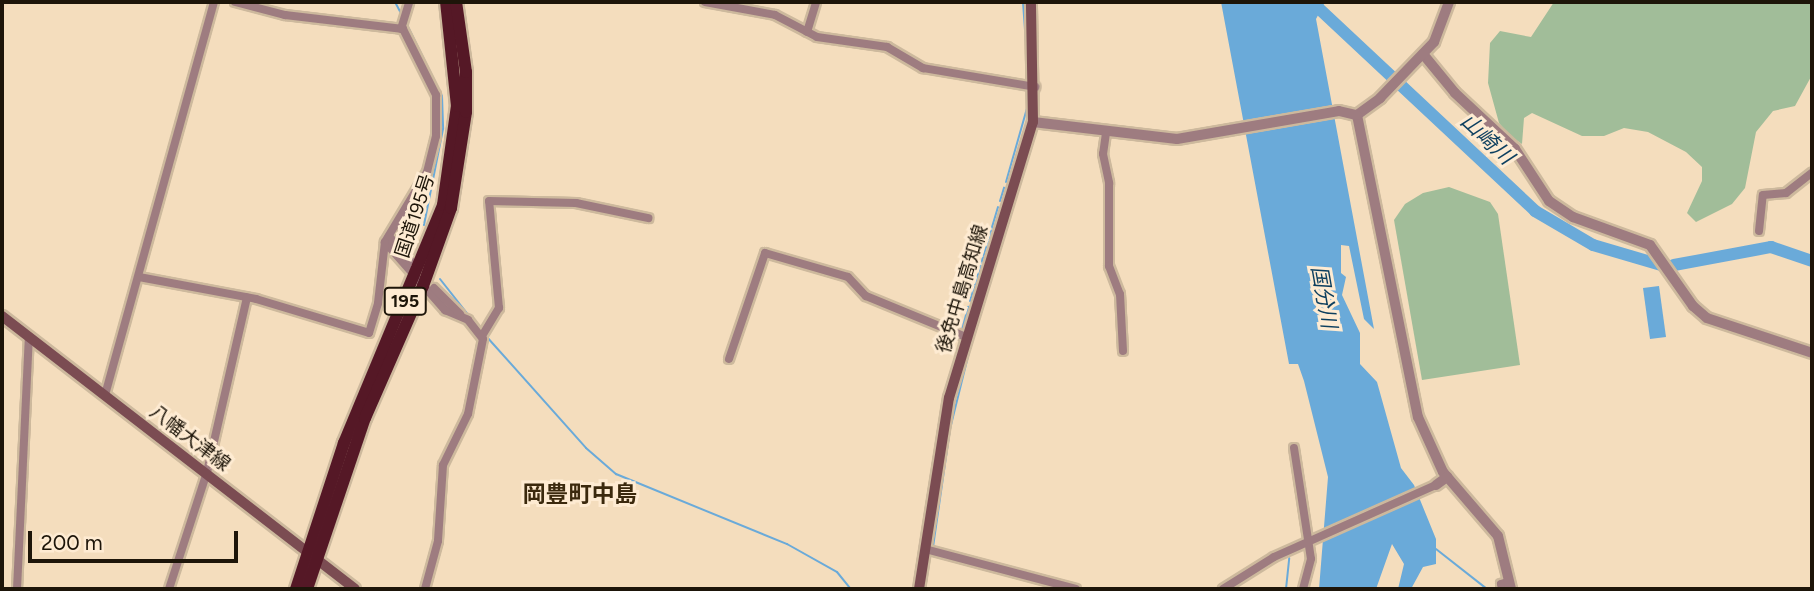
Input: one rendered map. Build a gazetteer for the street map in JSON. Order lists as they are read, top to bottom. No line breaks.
{"streets":{"highway":["国道195号","195"],"main road":["後免中島高知線","八幡大津線"]},"crossings":[["国道195号","八幡大津線"]],"districts":["岡豊町中島"],"water":["山崎川","国分川"],"scale_bar":"200 m"}
